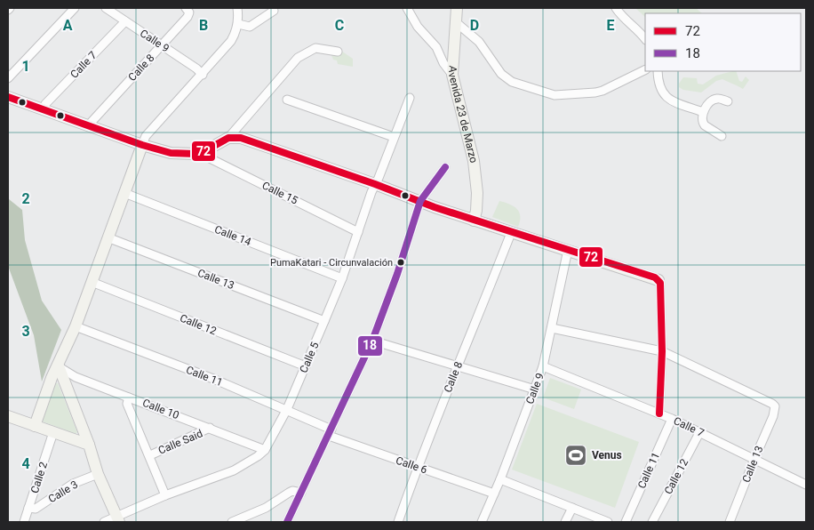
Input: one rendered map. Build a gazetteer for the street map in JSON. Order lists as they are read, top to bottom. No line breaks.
{"streets":{"street":["Calle 9","Calle 7","Calle 8","Avenida 23 de Marzo","Calle 15","Calle 14","Calle 13","Calle 12","Calle 5","Calle 11","Calle 10","Calle Said","Calle 6","Calle 2","Calle 3"]},"crossings":[["Calle 9","Calle 7"],["Calle 9","Calle 8"],["Calle 9","Calle 6"],["Calle 7","Calle 13"],["Calle 7","Calle 12"],["Calle 7","Calle 11"],["Calle 8","Calle 6"],["Calle 15","Calle 5"],["Calle 14","Calle 5"],["Calle 13","Calle 5"],["Calle 12","Calle 5"],["Calle 5","Calle 11"],["Calle 5","Calle 10"],["Calle 11","Calle 6"],["Calle 10","Calle Said"],["Calle 2","Calle 3"]],"places":{"other":["PumaKatari - Circunvalación"],"sports":["Venus"]},"lines":["transit line 72","transit line 18"],"legend":["72","18"],"grid":{"columns":["A","B","C","D","E"],"rows":["1","2","3","4"]}}
